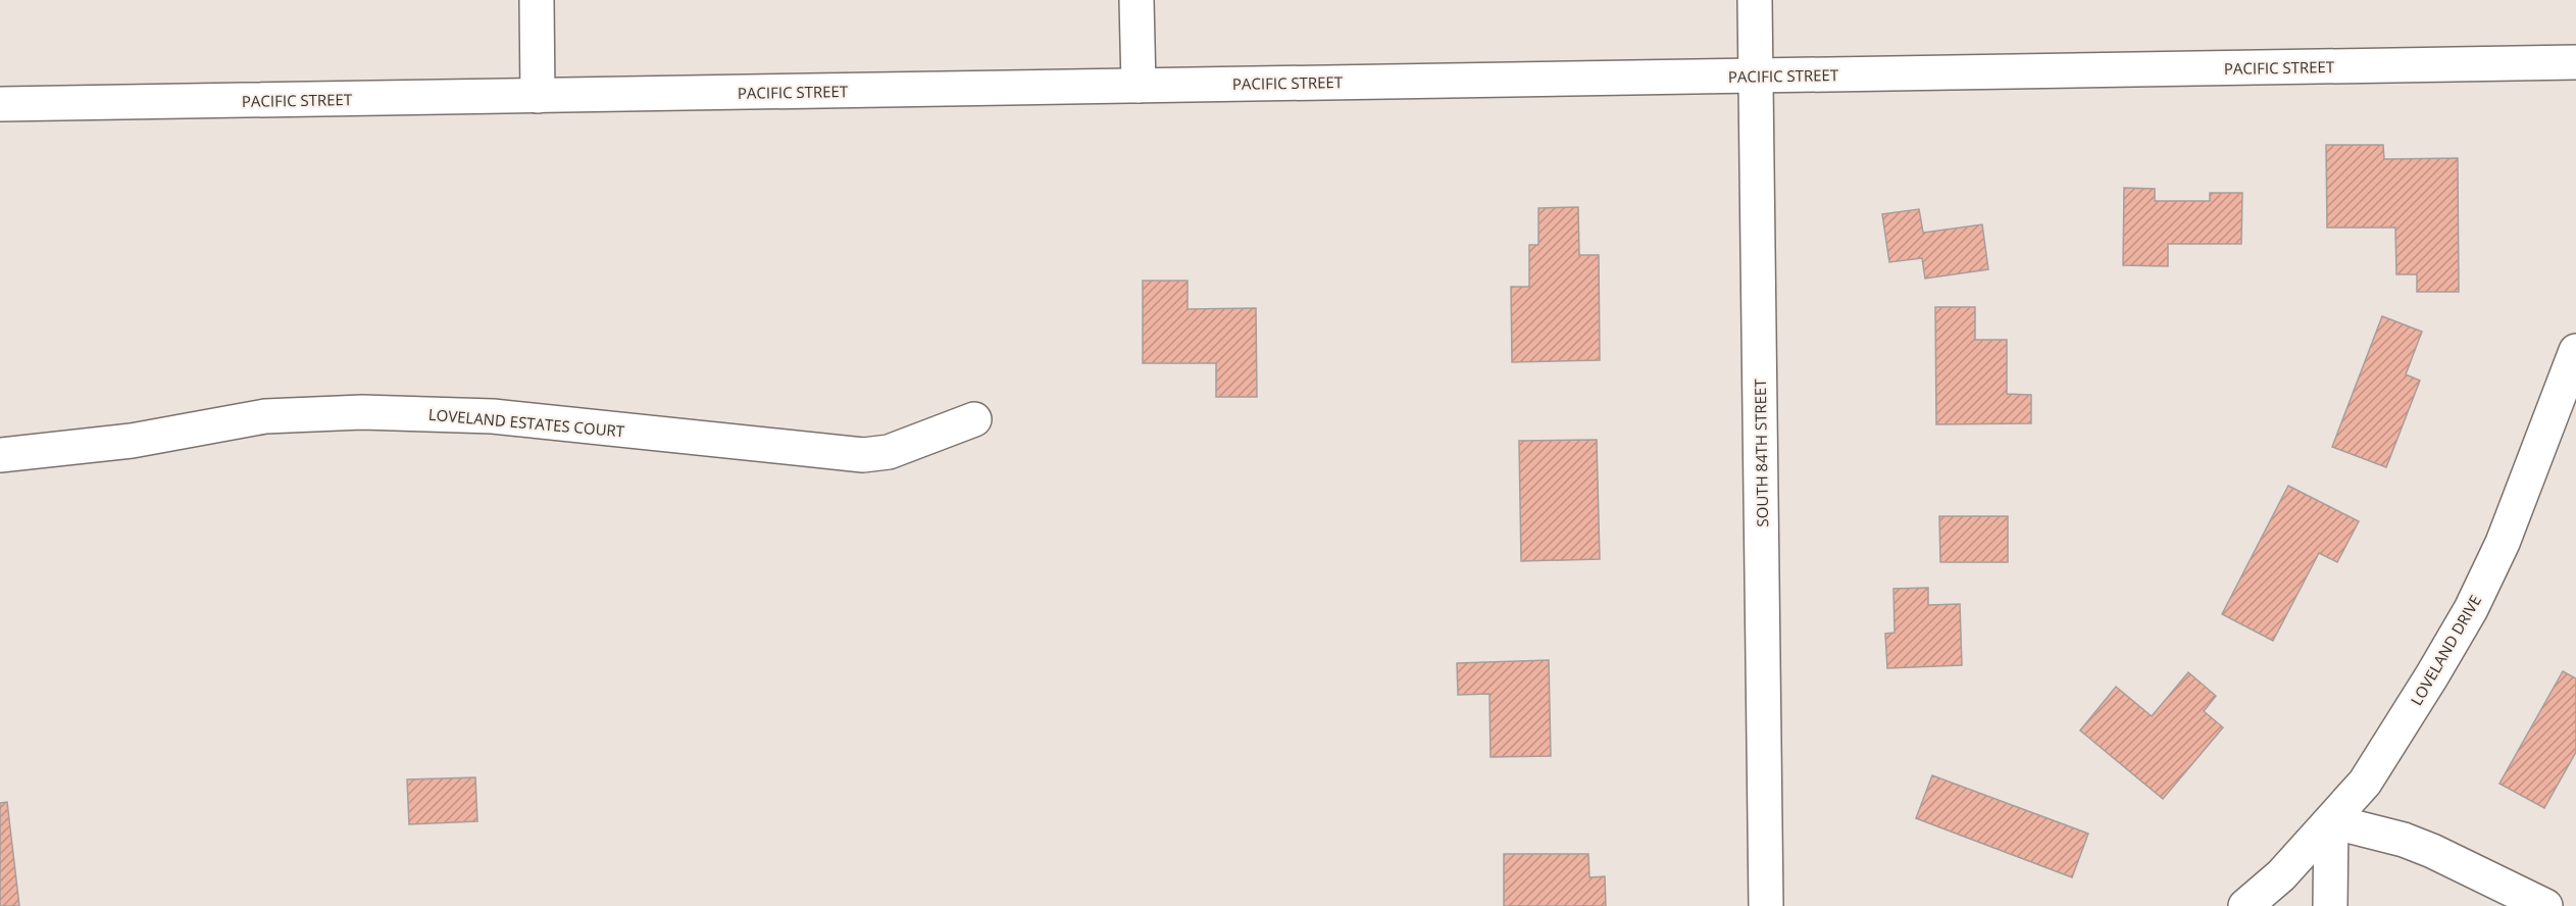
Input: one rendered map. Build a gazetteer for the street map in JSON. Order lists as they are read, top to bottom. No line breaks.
{"streets":{"main road":["PACIFIC STREET","LOVELAND ESTATES COURT","SOUTH 84TH STREET","LOVELAND DRIVE"]},"crossings":[["PACIFIC STREET","SOUTH 84TH STREET"]]}
